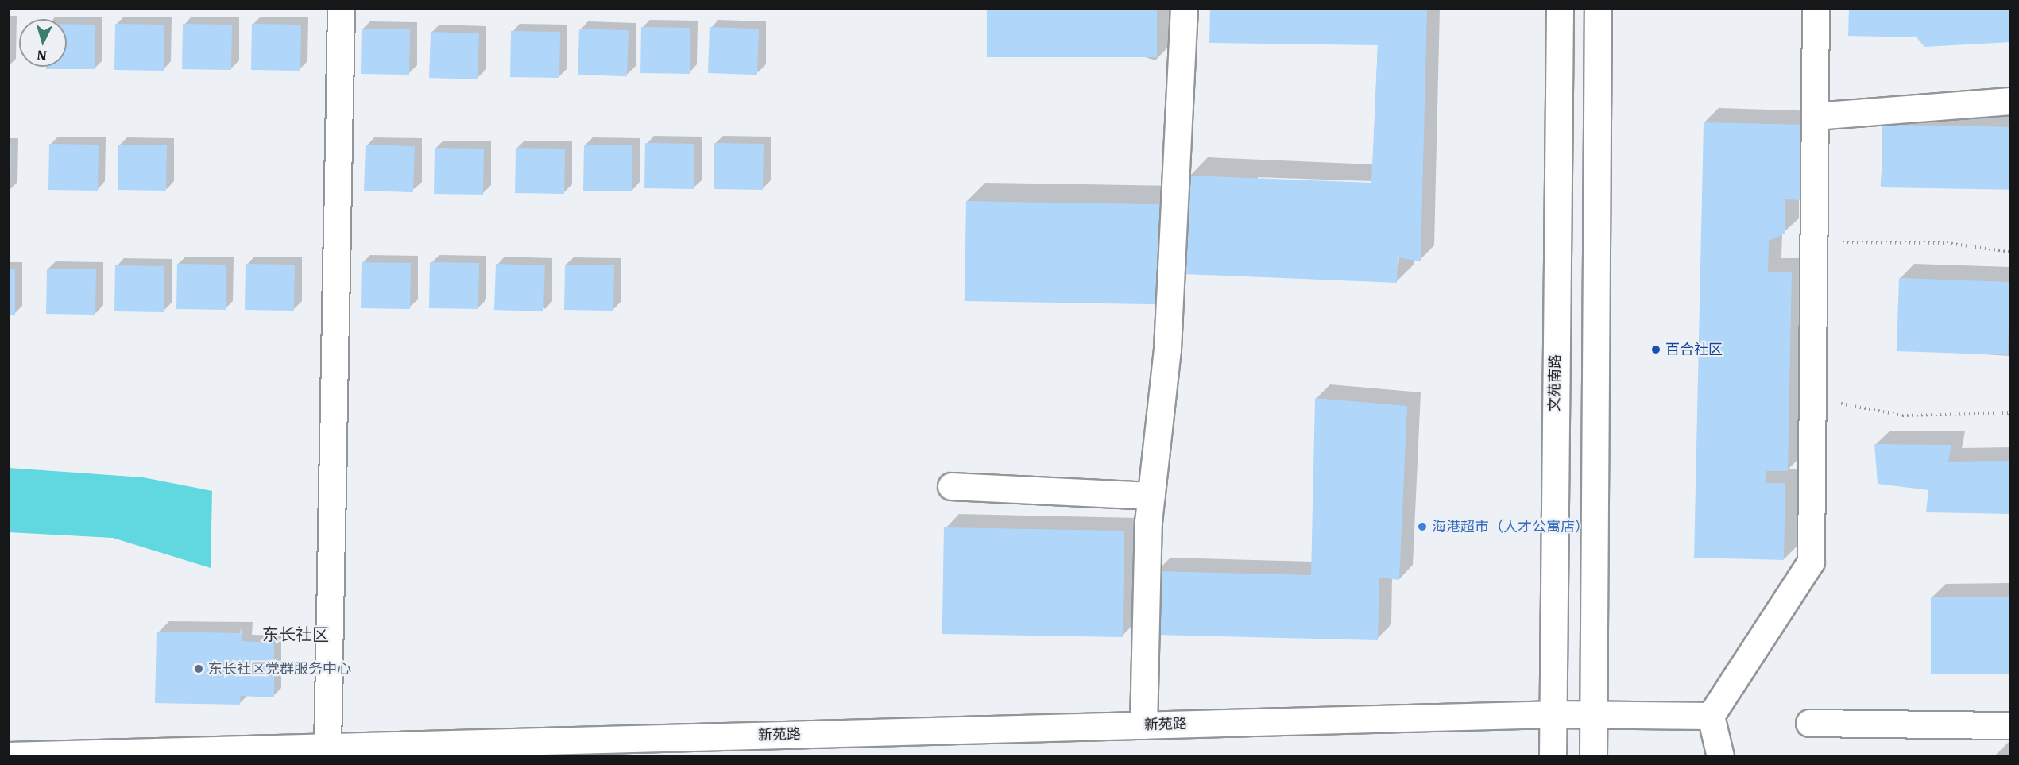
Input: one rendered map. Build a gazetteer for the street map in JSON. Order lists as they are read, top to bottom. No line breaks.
{"streets":{"street":["文苑南路","新苑路"]},"crossings":[["文苑南路","新苑路"]],"districts":["东长社区"],"places":["百合社区","海港超市（人才公寓店）","东长社区党群服务中心"],"north":"bottom"}
